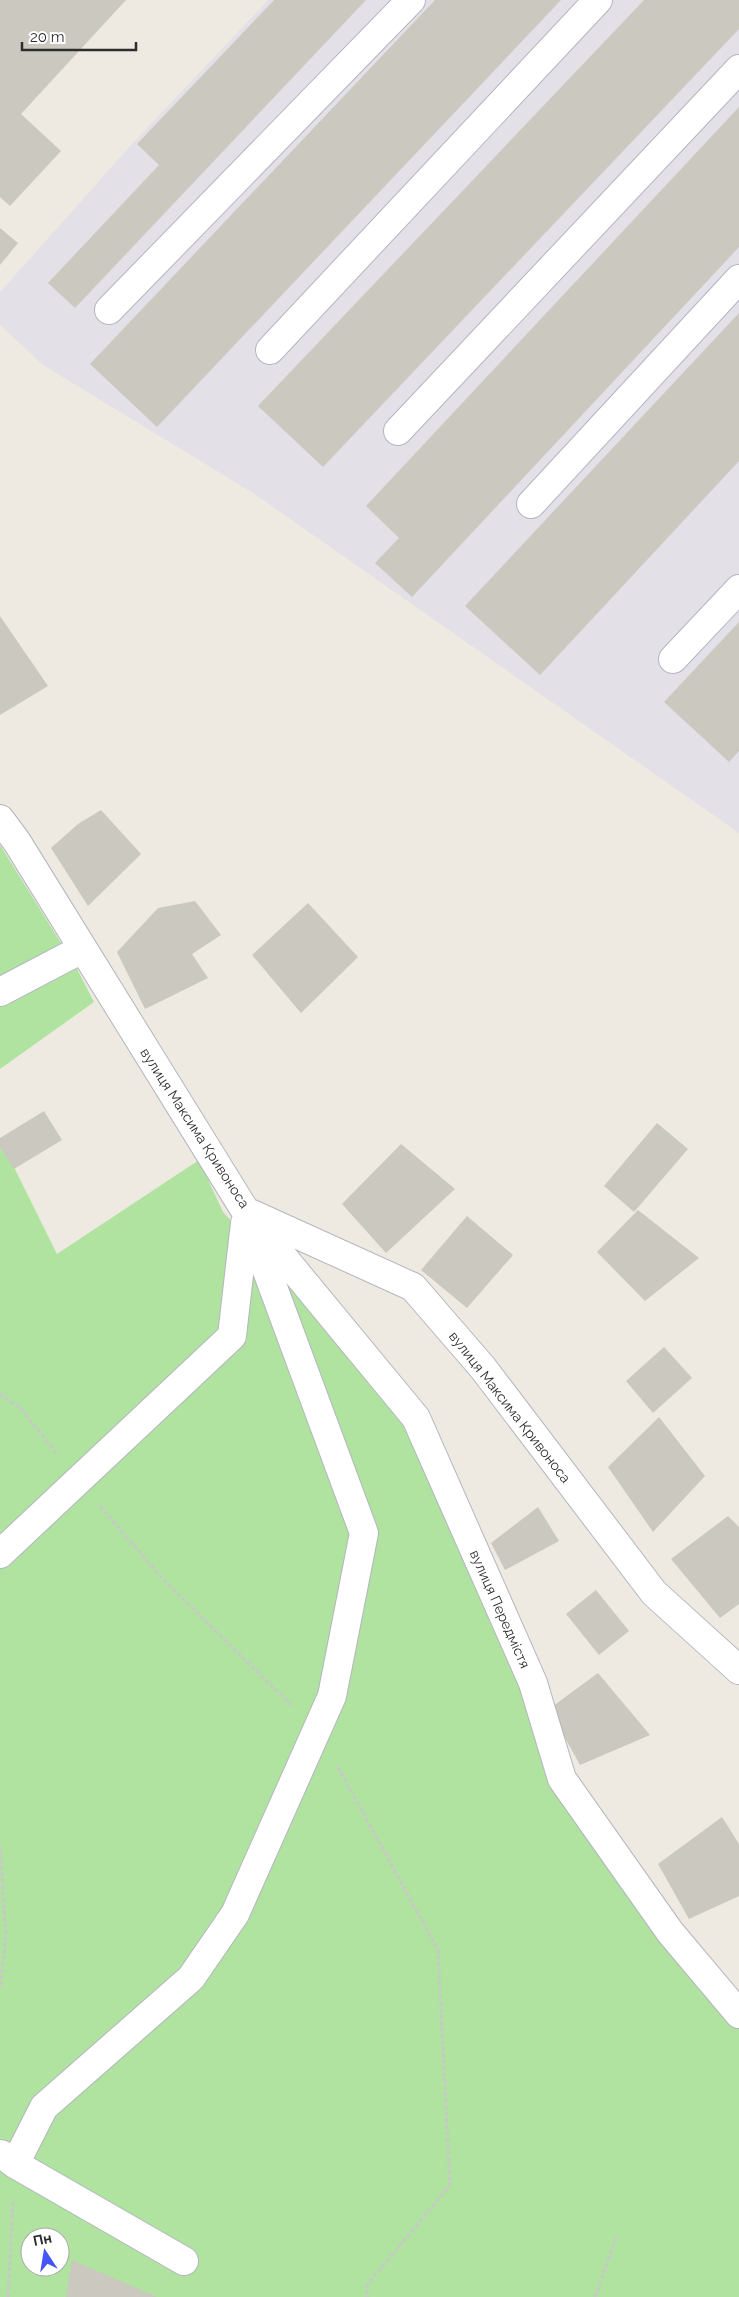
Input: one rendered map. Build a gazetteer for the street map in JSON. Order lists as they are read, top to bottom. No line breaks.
{"streets":{"street":["вулиця Максима Кривоноса","вулиця Передмістя"]},"crossings":[["вулиця Максима Кривоноса","вулиця Передмістя"]],"scale_bar":"20 m","north":"top"}
